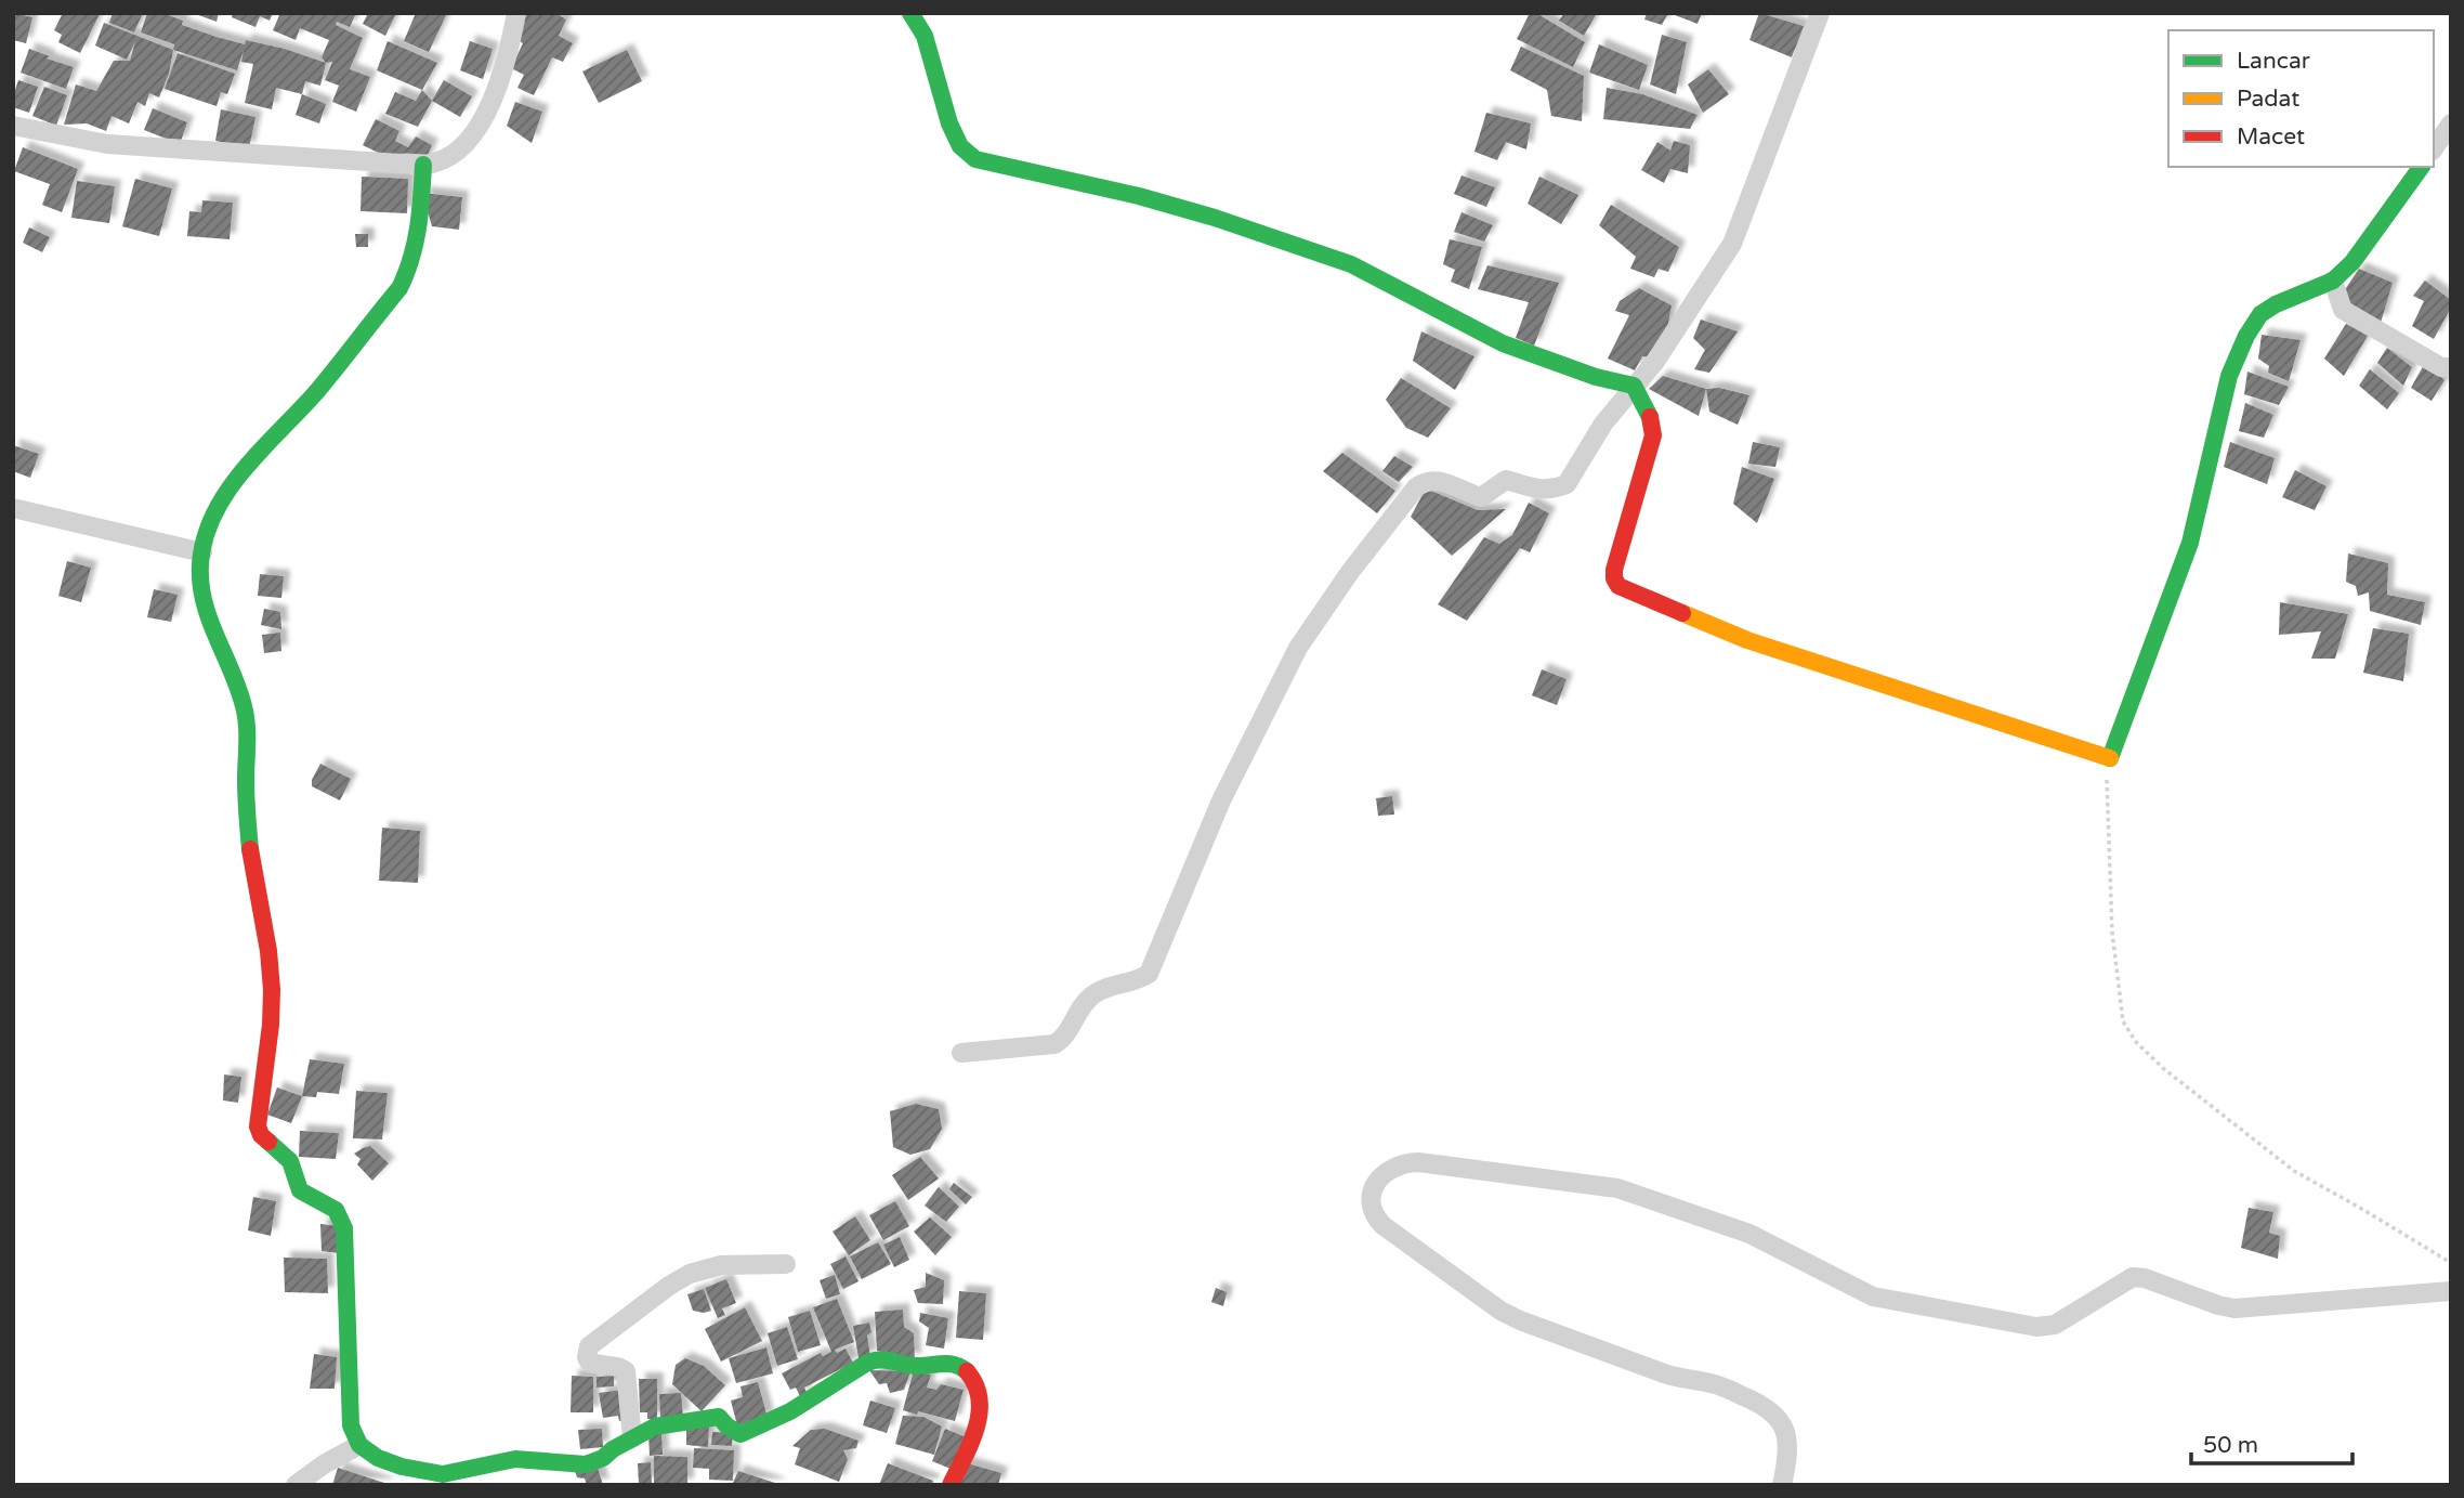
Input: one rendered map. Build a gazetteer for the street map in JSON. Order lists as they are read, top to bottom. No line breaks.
{"legend":["Lancar","Padat","Macet"],"scale_bar":"50 m"}
